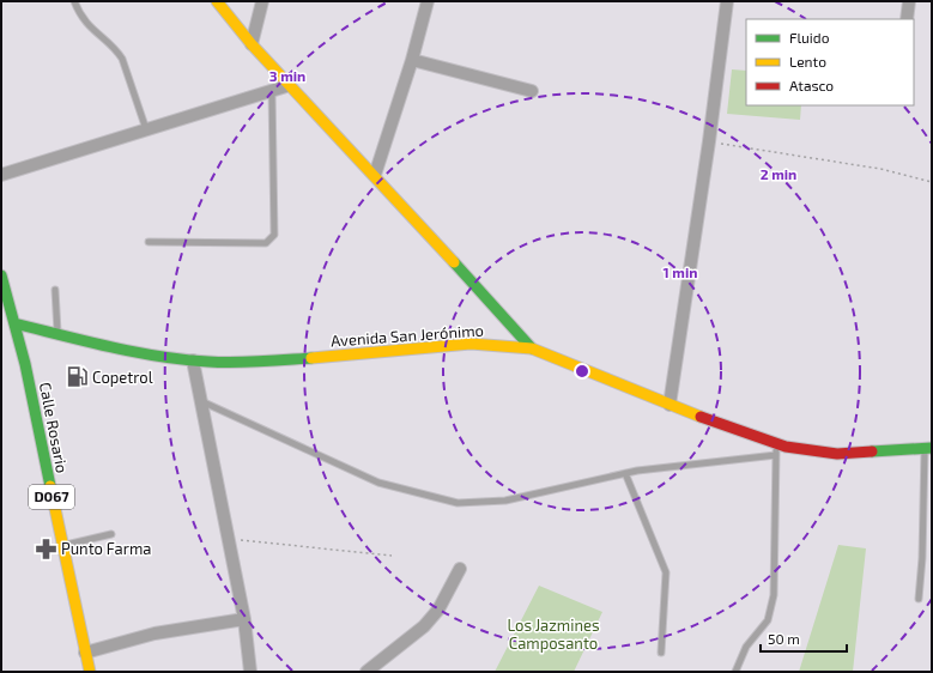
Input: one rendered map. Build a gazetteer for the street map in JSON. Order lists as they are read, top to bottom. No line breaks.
{"streets":{"street":["Avenida San Jerónimo","Calle Rosario","D067"]},"crossings":[["Avenida San Jerónimo","Calle Rosario"]],"parks":["Los Jazmines Camposanto"],"places":{"fuel station":["Copetrol"],"pharmacy":["Punto Farma"]},"legend":["Fluido","Lento","Atasco"],"scale_bar":"50 m","rings":["3 min","2 min","1 min"]}
